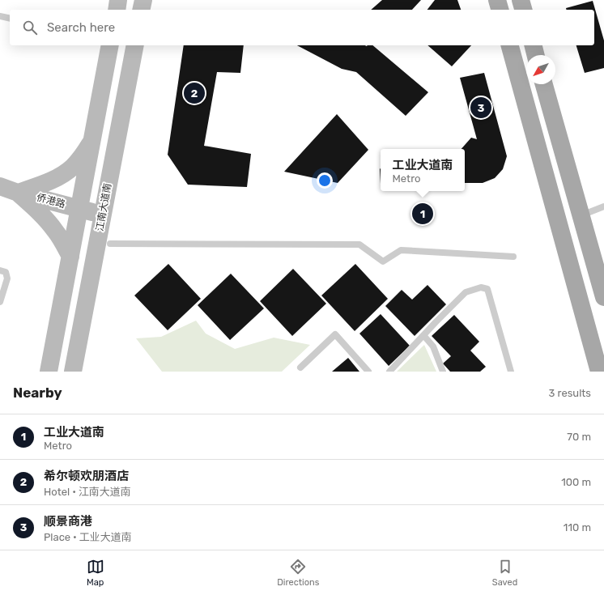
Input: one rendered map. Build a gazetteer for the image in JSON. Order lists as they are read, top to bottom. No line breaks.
{"streets":{"main road":["侨港路","江南大道南"]},"crossings":[["侨港路","江南大道南"]],"north":"bottom left","page":{"search":"Search here","pins":["2","3","1"],"popup":["工业大道南","Metro"],"heading":["Nearby","3 results"],"list":[{"mark":"1","name":"工业大道南","note":"Metro","value":"70 m"},{"mark":"2","name":"希尔顿欢朋酒店","note":"Hotel · 江南大道南","value":"100 m"},{"mark":"3","name":"顺景商港","note":"Place · 工业大道南","value":"110 m"}],"nav":["Map","Directions","Saved"]}}
